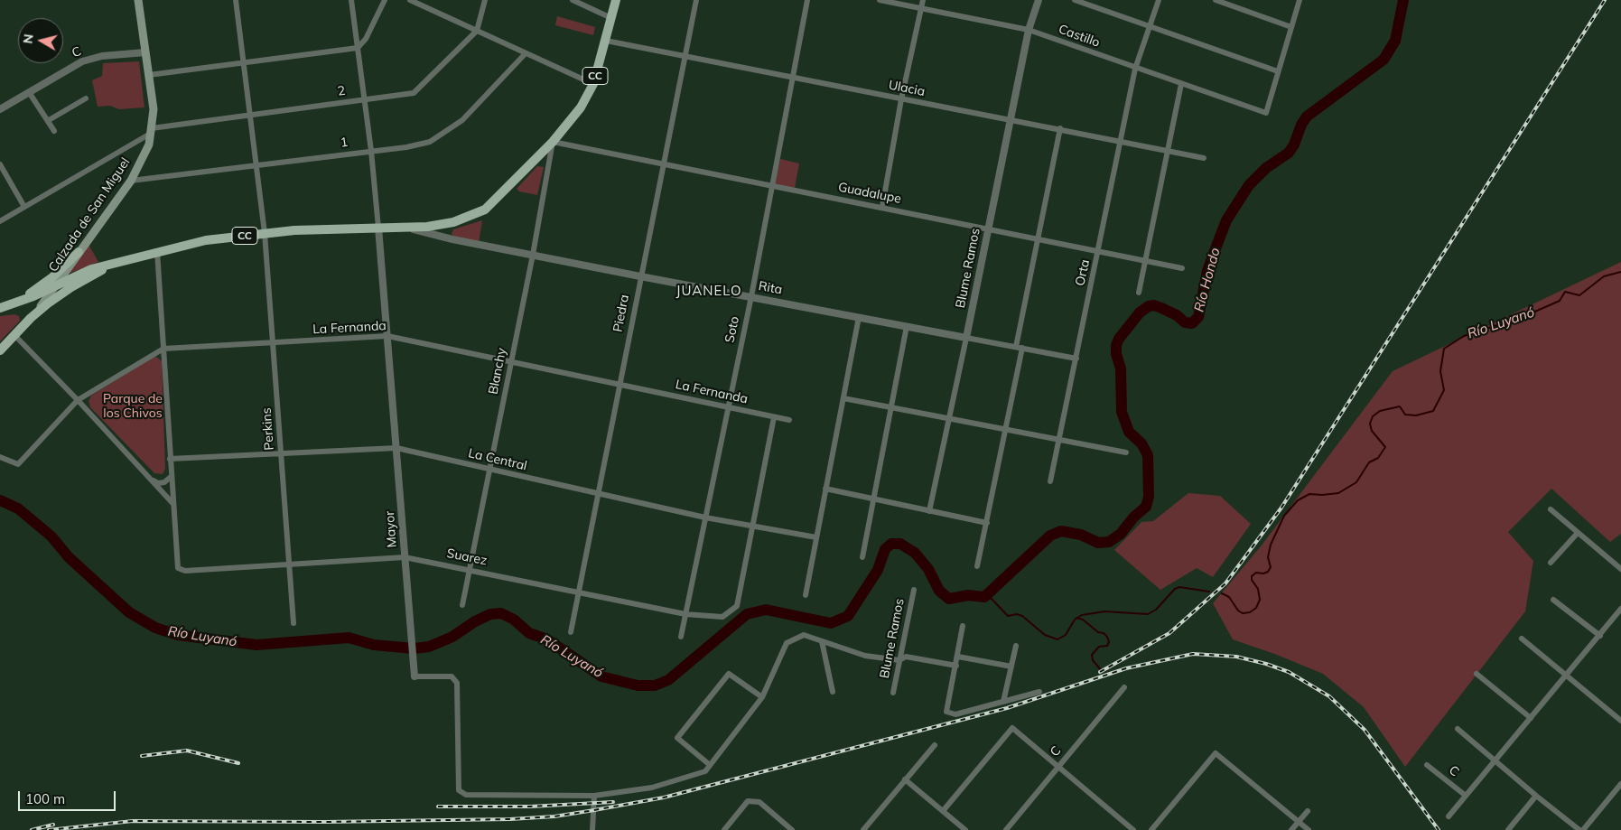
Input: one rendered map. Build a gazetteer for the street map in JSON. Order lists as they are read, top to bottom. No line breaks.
{"streets":{"main road":["CC","Calzada de San Miguel"],"street":["Castillo","C","Ulacia","2","1","Guadalupe","Blume Ramos","Orta","Rita","Piedra","La Fernanda","Soto","Blanchy","Perkins","La Central","Mayor","Suarez"]},"crossings":[["Castillo","Blume Ramos"],["Castillo","Orta"],["C","Calzada de San Miguel"],["CC","Ulacia"],["CC","Guadalupe"],["CC","Calzada de San Miguel"],["CC","Rita"],["CC","Blanchy"],["CC","Perkins"],["CC","Mayor"],["Ulacia","Blume Ramos"],["Ulacia","Orta"],["Ulacia","Piedra"],["Ulacia","Soto"],["2","Calzada de San Miguel"],["2","Perkins"],["1","Calzada de San Miguel"],["1","Perkins"],["Guadalupe","Blume Ramos"],["Guadalupe","Orta"],["Guadalupe","Piedra"],["Guadalupe","Soto"],["Guadalupe","Blanchy"],["Blume Ramos","Rita"],["Orta","Rita"],["Rita","Piedra"],["Rita","Soto"],["Rita","Blanchy"],["Piedra","La Fernanda"],["Piedra","La Central"],["Piedra","Suarez"],["La Fernanda","Soto"],["La Fernanda","Blanchy"],["La Fernanda","Perkins"],["La Fernanda","Mayor"],["Soto","La Central"],["Soto","Suarez"],["Blanchy","La Central"],["Blanchy","Suarez"],["Perkins","La Central"],["Perkins","Suarez"],["La Central","Mayor"],["La Central","Suarez"],["Mayor","Suarez"]],"districts":["JUANELO"],"water":["Río Hondo","Río Luyanó"],"parks":["Parque de los Chivos"],"scale_bar":"100 m","north":"left"}
